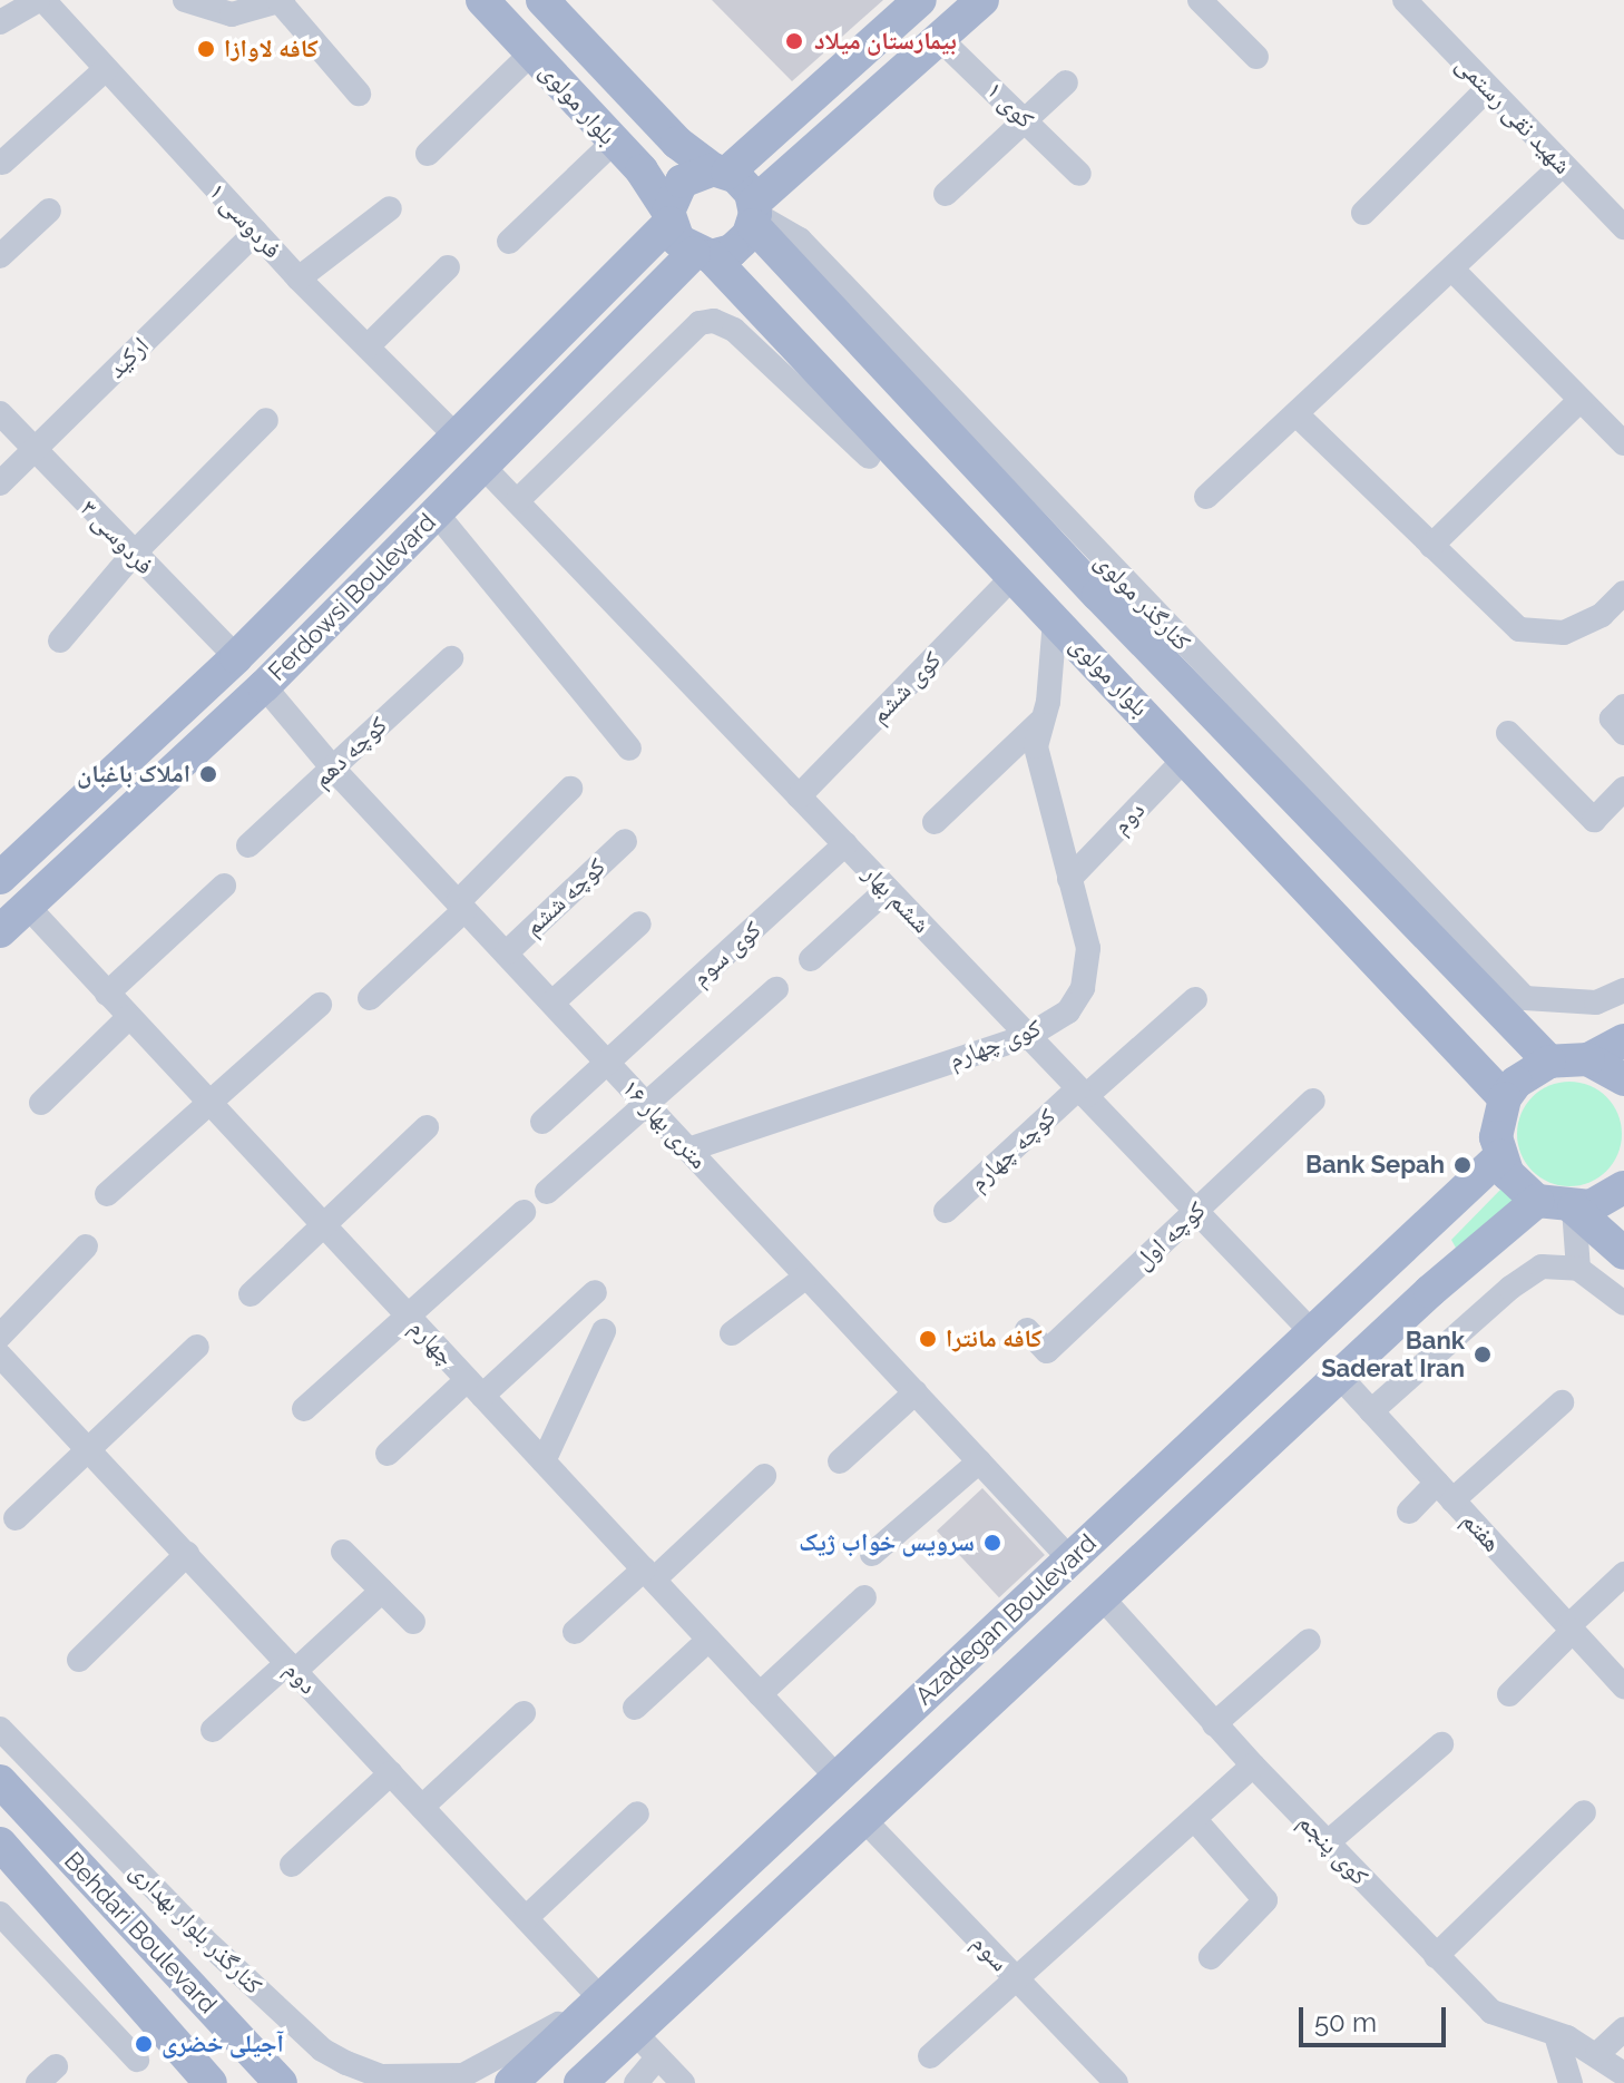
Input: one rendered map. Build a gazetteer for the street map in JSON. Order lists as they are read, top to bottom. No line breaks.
{"streets":{"main road":["بلوار مولوی","Ferdowsi Boulevard","Azadegan Boulevard","Behdari Boulevard"],"street":["کوی ۱","شهید نقی رستمی","فردوسی ۱","ارکید","فردوسی ۳","کنارگذر مولوی","کوی ششم","کوچه دهم","دوم","کوچه ششم","ششم بهار","کوی سوم","کوی چهارم","۱۶ متری بهار","کوچه چهارم","کوچه اول","چهارم","هفتم","کوی پنجم","کنارگذر بلوار بهداری","سوم"]},"crossings":[["بلوار مولوی","Ferdowsi Boulevard"],["بلوار مولوی","کنارگذر مولوی"],["بلوار مولوی","کوی ششم"],["بلوار مولوی","دوم"],["بلوار مولوی","کوی چهارم"],["فردوسی ۱","ارکید"],["فردوسی ۱","Ferdowsi Boulevard"],["ارکید","فردوسی ۳"],["فردوسی ۳","Ferdowsi Boulevard"],["Ferdowsi Boulevard","کنارگذر مولوی"],["Ferdowsi Boulevard","ششم بهار"],["Ferdowsi Boulevard","۱۶ متری بهار"],["Ferdowsi Boulevard","چهارم"],["کوی ششم","ششم بهار"],["کوچه دهم","۱۶ متری بهار"],["دوم","کوی چهارم"],["دوم","Azadegan Boulevard"],["دوم","کنارگذر بلوار بهداری"],["کوچه ششم","۱۶ متری بهار"],["ششم بهار","کوی سوم"],["ششم بهار","کوی چهارم"],["ششم بهار","کوچه چهارم"],["ششم بهار","کوچه اول"],["ششم بهار","Azadegan Boulevard"],["کوی سوم","۱۶ متری بهار"],["کوی چهارم","۱۶ متری بهار"],["۱۶ متری بهار","Azadegan Boulevard"],["چهارم","Azadegan Boulevard"],["هفتم","Azadegan Boulevard"],["Azadegan Boulevard","کوی پنجم"],["Azadegan Boulevard","کنارگذر بلوار بهداری"],["Azadegan Boulevard","سوم"]],"places":["بیمارستان میلاد","کافه لاوازا","املاک باغبان","Bank Sepah","کافه مانترا","Bank Saderat Iran","سرویس خواب ژیک","آجیلی خضری"],"scale_bar":"50 m"}
